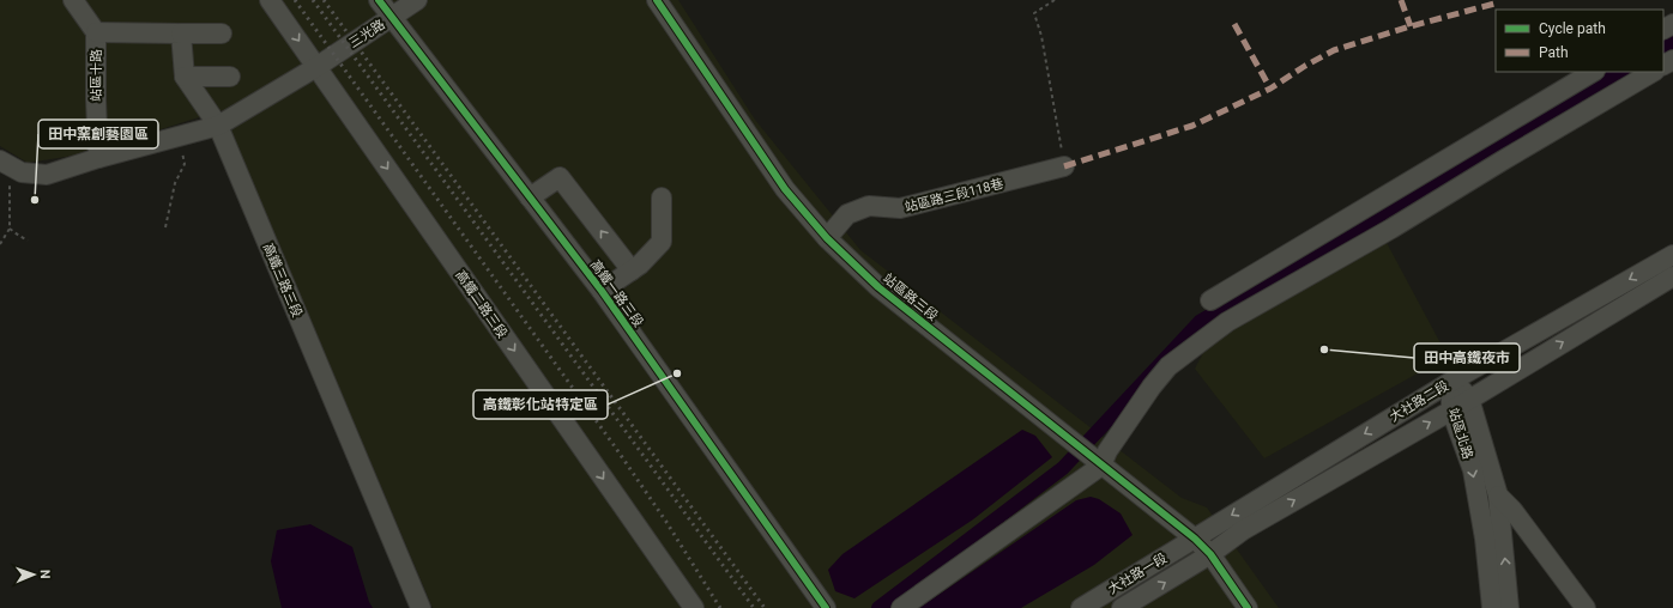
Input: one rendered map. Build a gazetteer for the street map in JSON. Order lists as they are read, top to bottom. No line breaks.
{"streets":{"street":["三光路","站區十路","站區路三段118巷","高鐵三路三段","高鐵一路三段","站區路三段","高鐵二路三段","大社路二段","站區北路","大社路一段"]},"crossings":[["三光路","站區十路"],["三光路","高鐵三路三段"],["三光路","高鐵一路三段"],["三光路","高鐵二路三段"],["站區路三段118巷","站區路三段"],["站區路三段","大社路二段"],["站區路三段","大社路一段"],["大社路二段","站區北路"],["大社路二段","大社路一段"]],"one_way":["高鐵二路三段"],"places":["田中窯創藝園區","田中高鐵夜市","高鐵彰化站特定區"],"legend":["Cycle path","Path"],"north":"right"}
